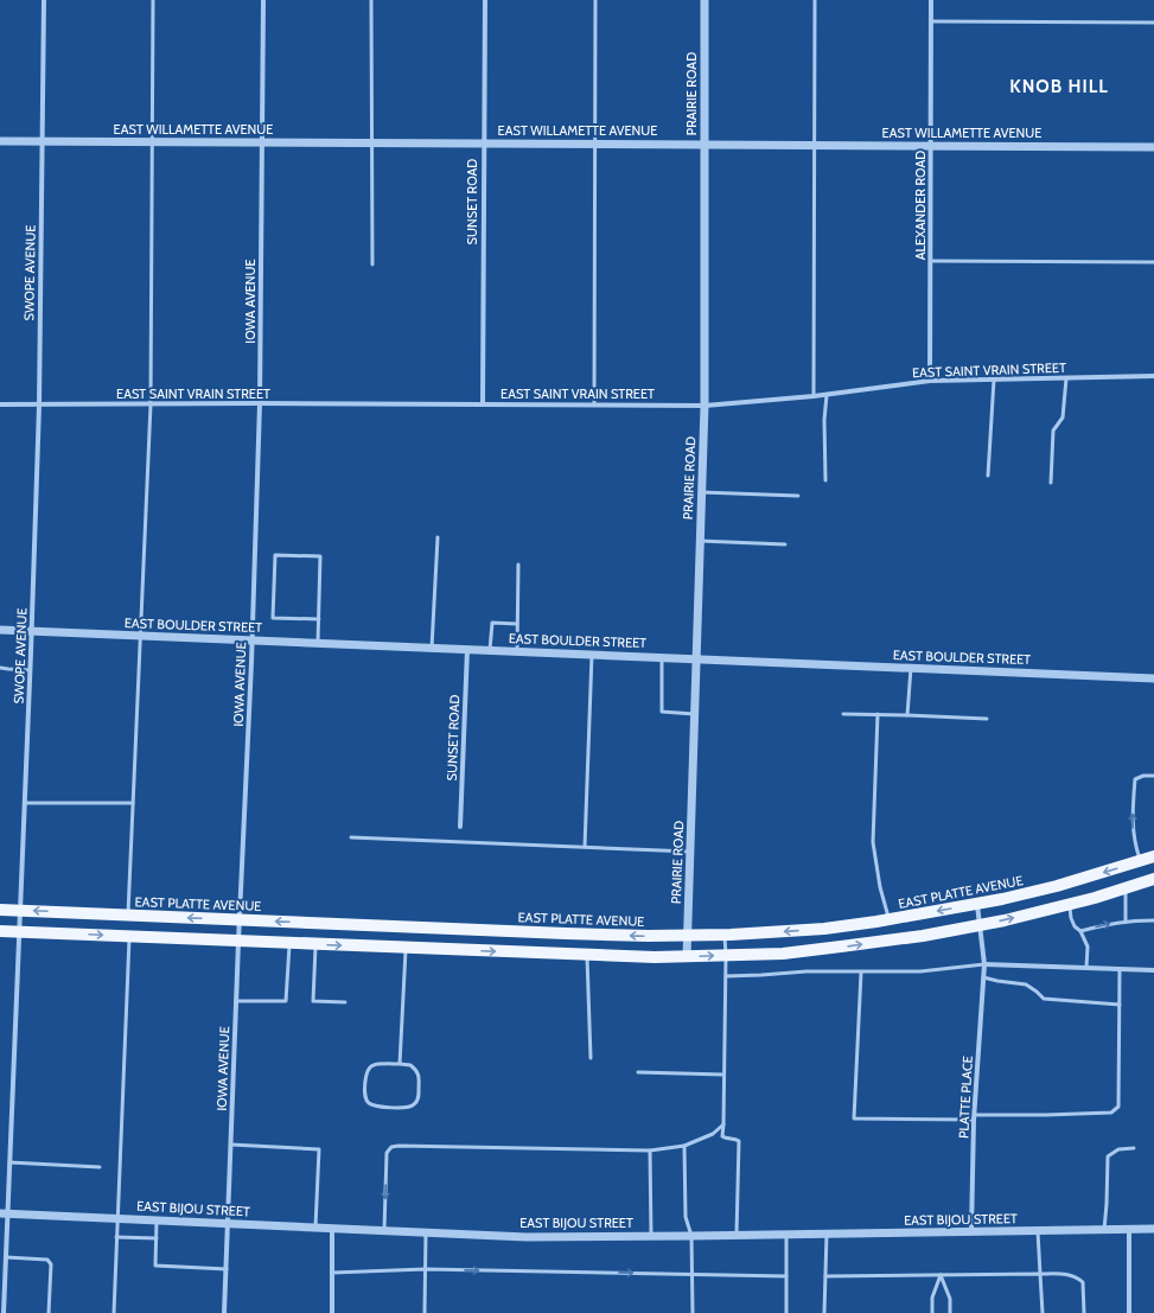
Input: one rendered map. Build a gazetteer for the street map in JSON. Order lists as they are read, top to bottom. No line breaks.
{"streets":{"main road":["EAST PLATTE AVENUE"],"street":["PRAIRIE ROAD","EAST WILLAMETTE AVENUE","SUNSET ROAD","ALEXANDER ROAD","SWOPE AVENUE","IOWA AVENUE","EAST SAINT VRAIN STREET","EAST BOULDER STREET","PLATTE PLACE","EAST BIJOU STREET"]},"crossings":[["PRAIRIE ROAD","EAST WILLAMETTE AVENUE"],["PRAIRIE ROAD","EAST SAINT VRAIN STREET"],["PRAIRIE ROAD","EAST BOULDER STREET"],["PRAIRIE ROAD","EAST PLATTE AVENUE"],["EAST WILLAMETTE AVENUE","SUNSET ROAD"],["EAST WILLAMETTE AVENUE","ALEXANDER ROAD"],["EAST WILLAMETTE AVENUE","SWOPE AVENUE"],["EAST WILLAMETTE AVENUE","IOWA AVENUE"],["SUNSET ROAD","EAST SAINT VRAIN STREET"],["SUNSET ROAD","EAST BOULDER STREET"],["ALEXANDER ROAD","EAST SAINT VRAIN STREET"],["SWOPE AVENUE","EAST SAINT VRAIN STREET"],["SWOPE AVENUE","EAST BOULDER STREET"],["SWOPE AVENUE","EAST PLATTE AVENUE"],["SWOPE AVENUE","EAST BIJOU STREET"],["IOWA AVENUE","EAST SAINT VRAIN STREET"],["IOWA AVENUE","EAST BOULDER STREET"],["IOWA AVENUE","EAST PLATTE AVENUE"],["IOWA AVENUE","EAST BIJOU STREET"],["EAST PLATTE AVENUE","PLATTE PLACE"],["PLATTE PLACE","EAST BIJOU STREET"]],"districts":["KNOB HILL"]}
